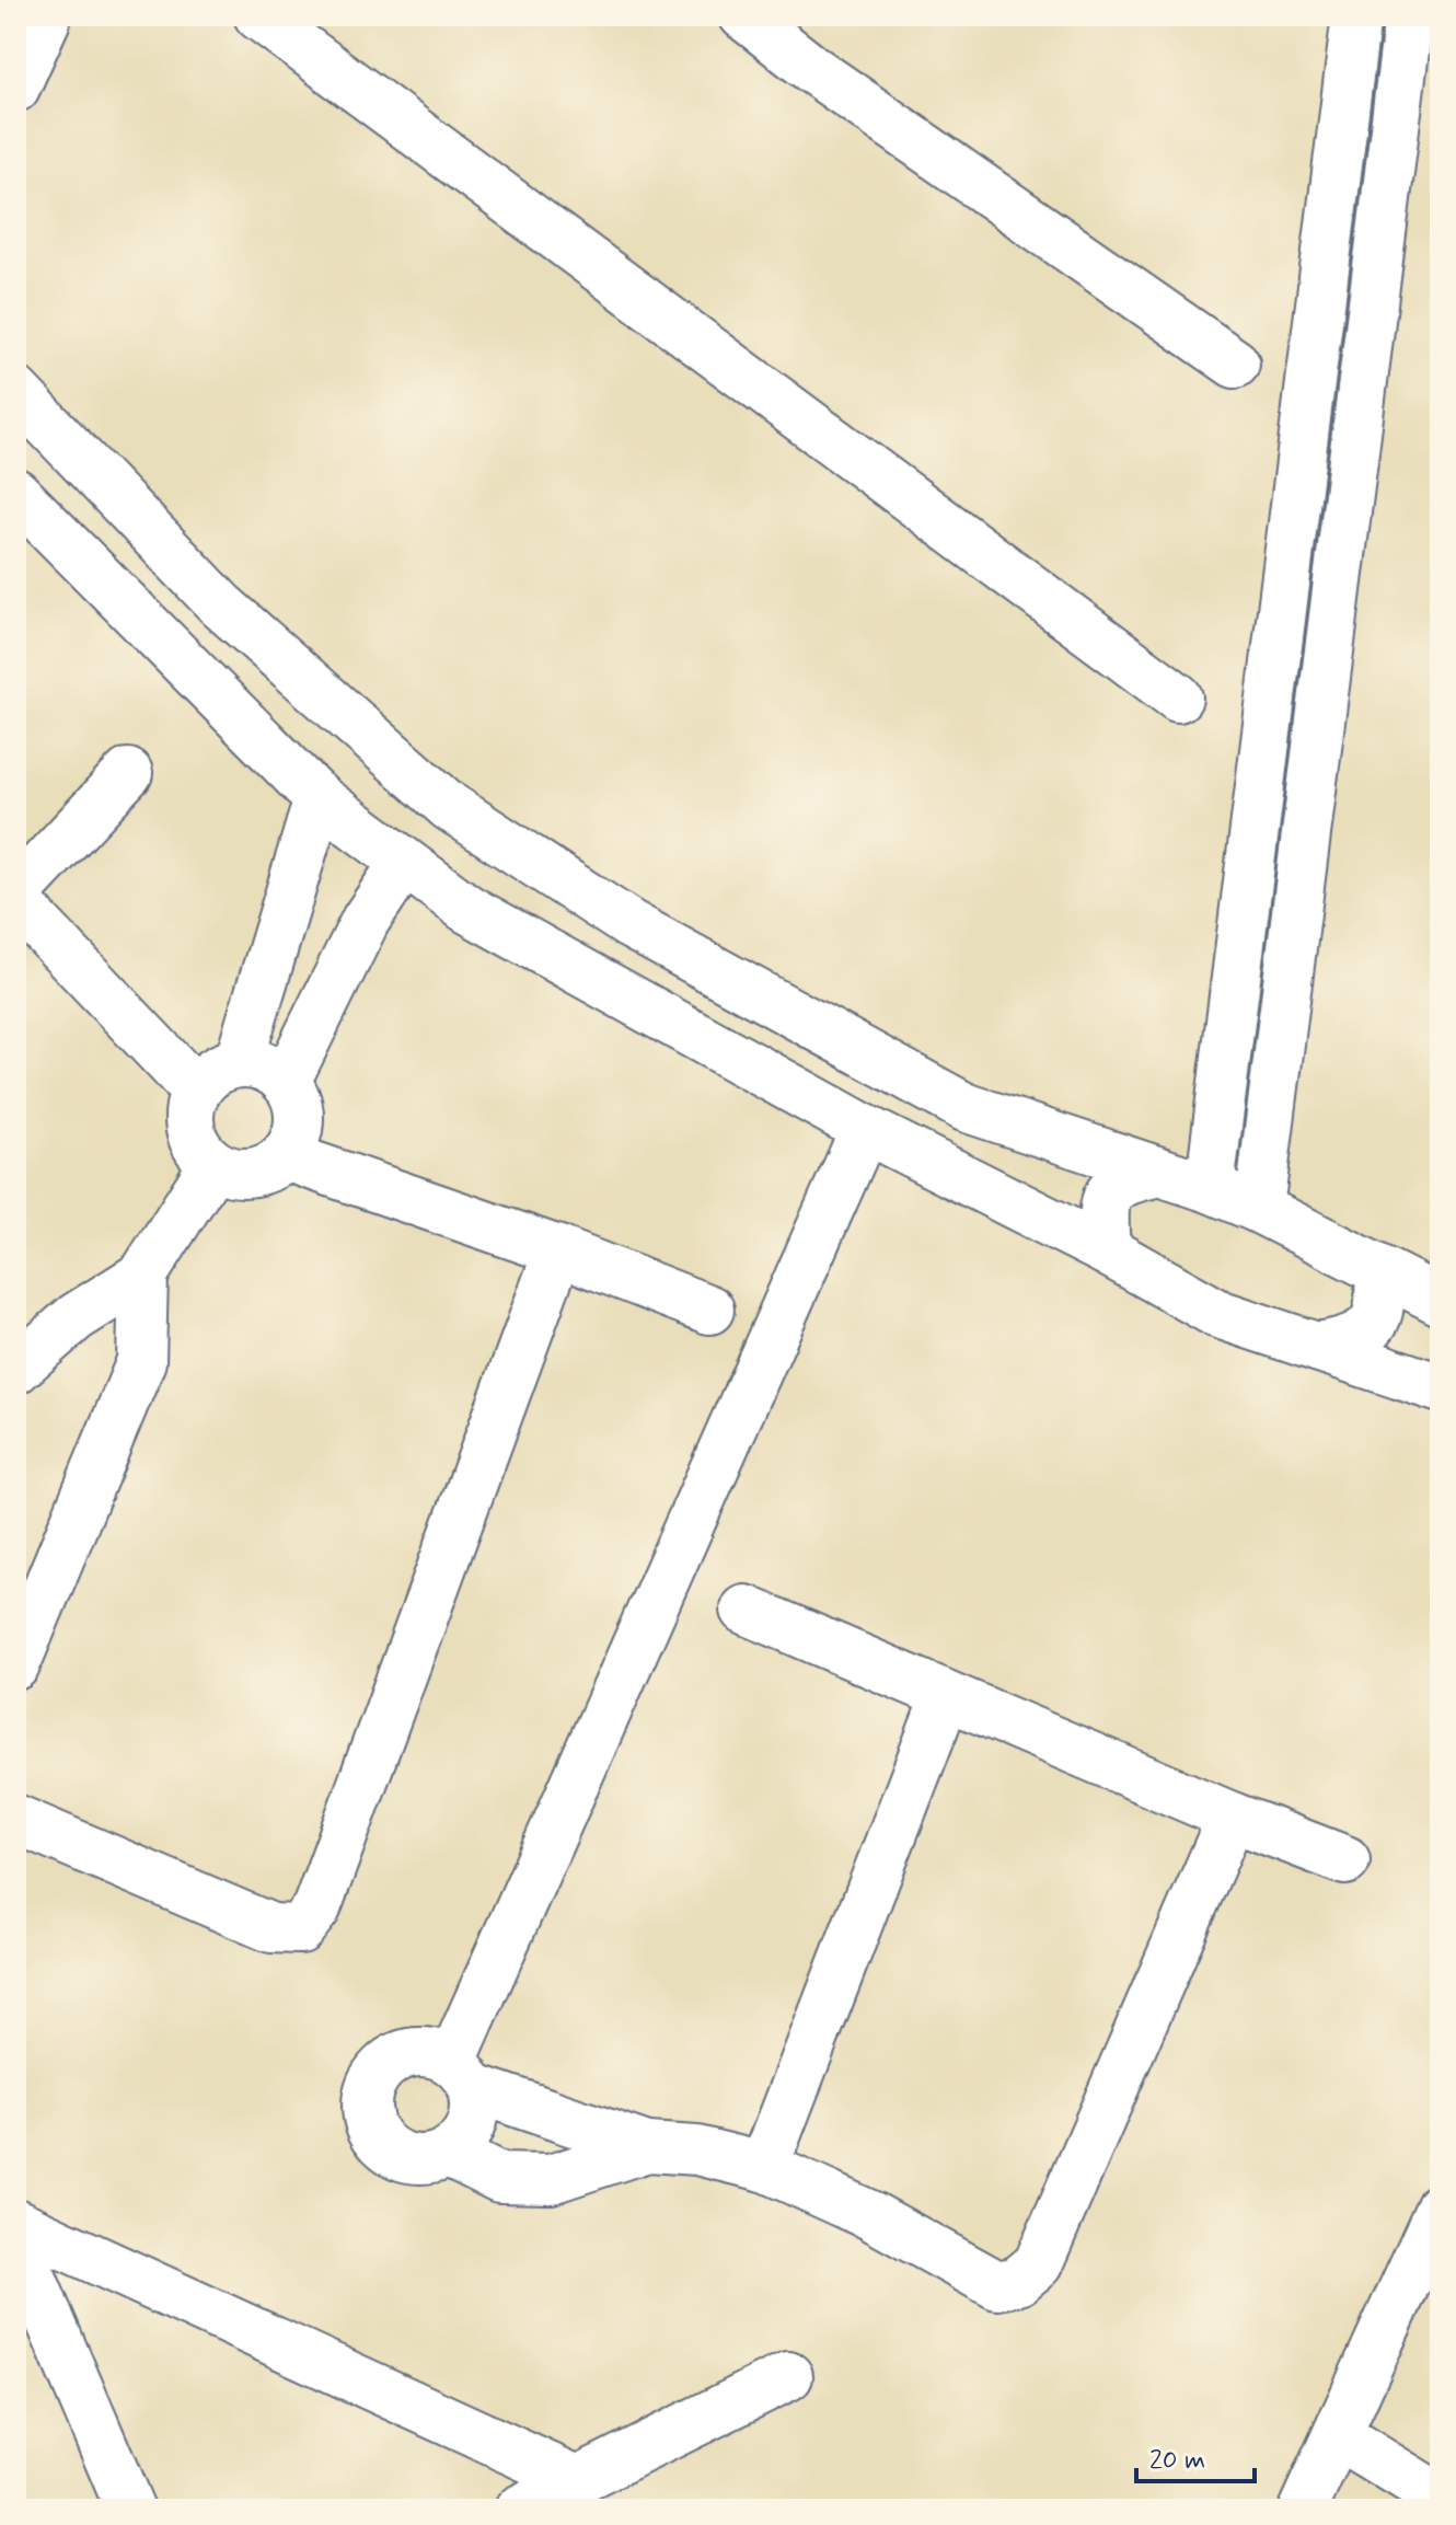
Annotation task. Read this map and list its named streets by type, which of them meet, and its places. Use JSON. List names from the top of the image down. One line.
{"scale_bar":"20 m"}
